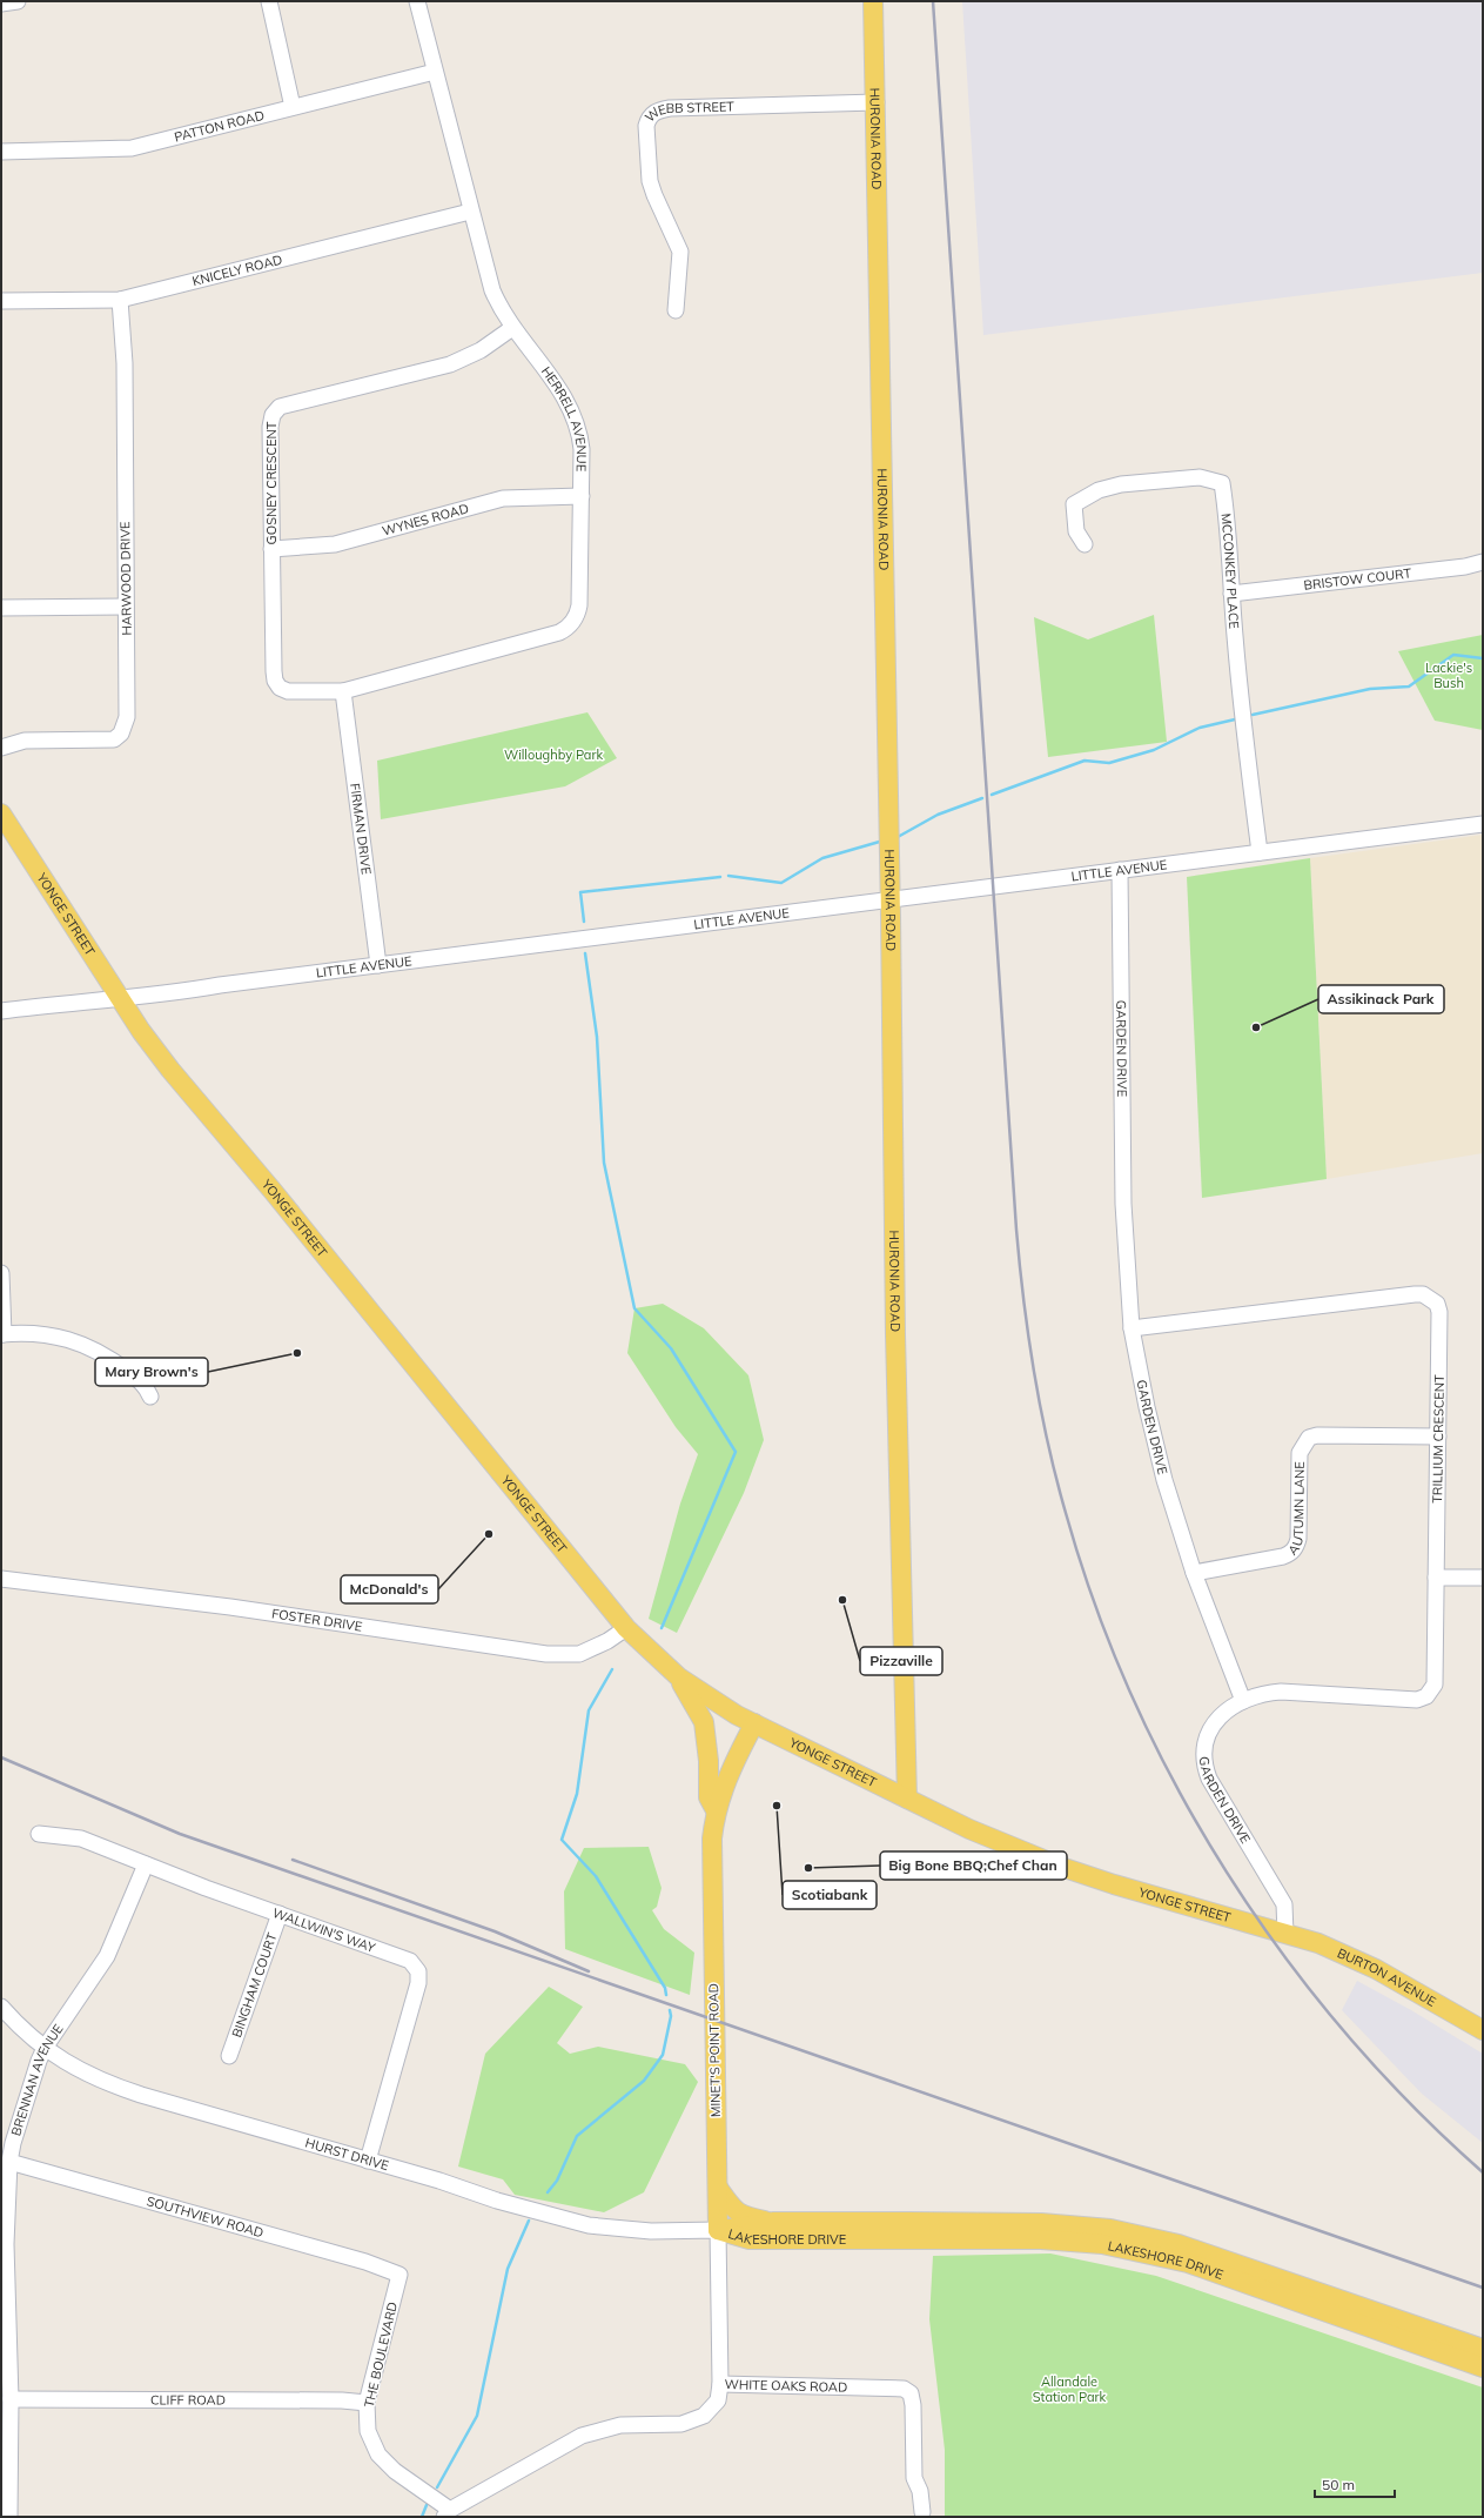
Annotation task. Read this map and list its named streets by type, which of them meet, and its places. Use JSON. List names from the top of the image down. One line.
{"streets":{"main road":["HURONIA ROAD","YONGE STREET","BURTON AVENUE","MINET'S POINT ROAD","LAKESHORE DRIVE"],"street":["WEBB STREET","PATTON ROAD","KNICELY ROAD","HERRELL AVENUE","GOSNEY CRESCENT","WYNES ROAD","MCCONKEY PLACE","HARWOOD DRIVE","BRISTOW COURT","FIRMAN DRIVE","LITTLE AVENUE","GARDEN DRIVE","TRILLIUM CRESCENT","AUTUMN LANE","FOSTER DRIVE","WALLWIN'S WAY","BINGHAM COURT","BRENNAN AVENUE","HURST DRIVE","SOUTHVIEW ROAD","THE BOULEVARD","WHITE OAKS ROAD","CLIFF ROAD"]},"crossings":[["WEBB STREET","HURONIA ROAD"],["PATTON ROAD","HERRELL AVENUE"],["HURONIA ROAD","LITTLE AVENUE"],["HURONIA ROAD","YONGE STREET"],["KNICELY ROAD","HERRELL AVENUE"],["KNICELY ROAD","HARWOOD DRIVE"],["HERRELL AVENUE","GOSNEY CRESCENT"],["HERRELL AVENUE","WYNES ROAD"],["HERRELL AVENUE","FIRMAN DRIVE"],["GOSNEY CRESCENT","WYNES ROAD"],["GOSNEY CRESCENT","FIRMAN DRIVE"],["MCCONKEY PLACE","BRISTOW COURT"],["MCCONKEY PLACE","LITTLE AVENUE"],["FIRMAN DRIVE","LITTLE AVENUE"],["LITTLE AVENUE","YONGE STREET"],["LITTLE AVENUE","GARDEN DRIVE"],["YONGE STREET","GARDEN DRIVE"],["YONGE STREET","FOSTER DRIVE"],["YONGE STREET","BURTON AVENUE"],["YONGE STREET","MINET'S POINT ROAD"],["GARDEN DRIVE","TRILLIUM CRESCENT"],["GARDEN DRIVE","AUTUMN LANE"],["GARDEN DRIVE","BURTON AVENUE"],["TRILLIUM CRESCENT","AUTUMN LANE"],["WALLWIN'S WAY","BINGHAM COURT"],["WALLWIN'S WAY","BRENNAN AVENUE"],["WALLWIN'S WAY","HURST DRIVE"],["MINET'S POINT ROAD","HURST DRIVE"],["MINET'S POINT ROAD","LAKESHORE DRIVE"],["MINET'S POINT ROAD","WHITE OAKS ROAD"],["BRENNAN AVENUE","HURST DRIVE"],["BRENNAN AVENUE","SOUTHVIEW ROAD"],["BRENNAN AVENUE","CLIFF ROAD"],["HURST DRIVE","LAKESHORE DRIVE"],["SOUTHVIEW ROAD","THE BOULEVARD"],["THE BOULEVARD","WHITE OAKS ROAD"],["THE BOULEVARD","CLIFF ROAD"]],"parks":["Lackie's Bush","Willoughby Park","Allandale Station Park"],"places":["Assikinack Park","Mary Brown's","McDonald's","Pizzaville","Scotiabank","Big Bone BBQ;Chef Chan"],"scale_bar":"50 m"}
